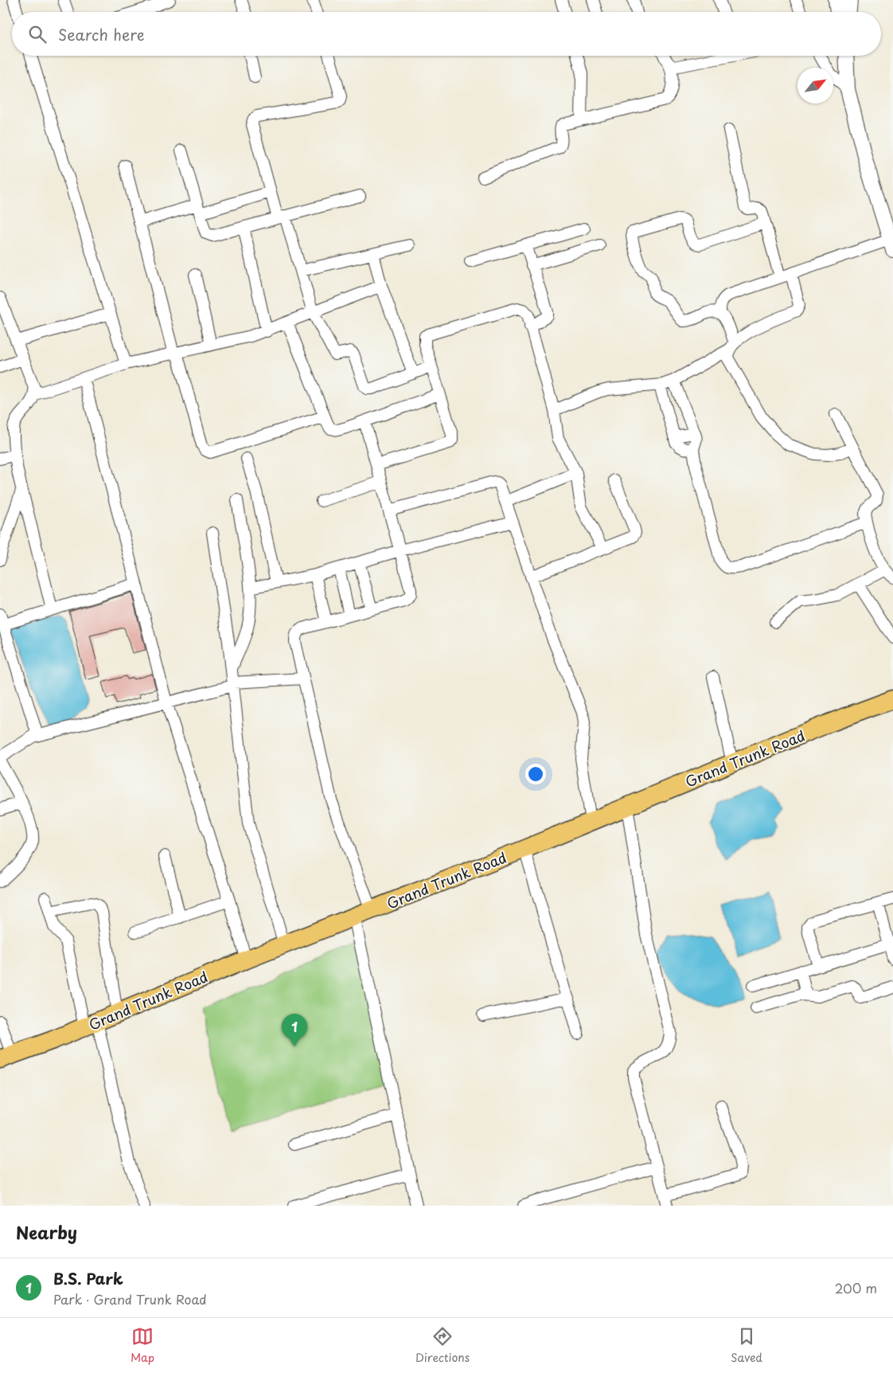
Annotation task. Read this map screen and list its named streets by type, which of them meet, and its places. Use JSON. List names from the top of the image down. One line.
{"streets":{"main road":["Grand Trunk Road"]},"north":"top right","page":{"search":"Search here","pins":"1","heading":"Nearby","list":[{"mark":"1","name":"B.S. Park","note":"Park · Grand Trunk Road","value":"200 m"}],"nav":["Map","Directions","Saved"]}}
